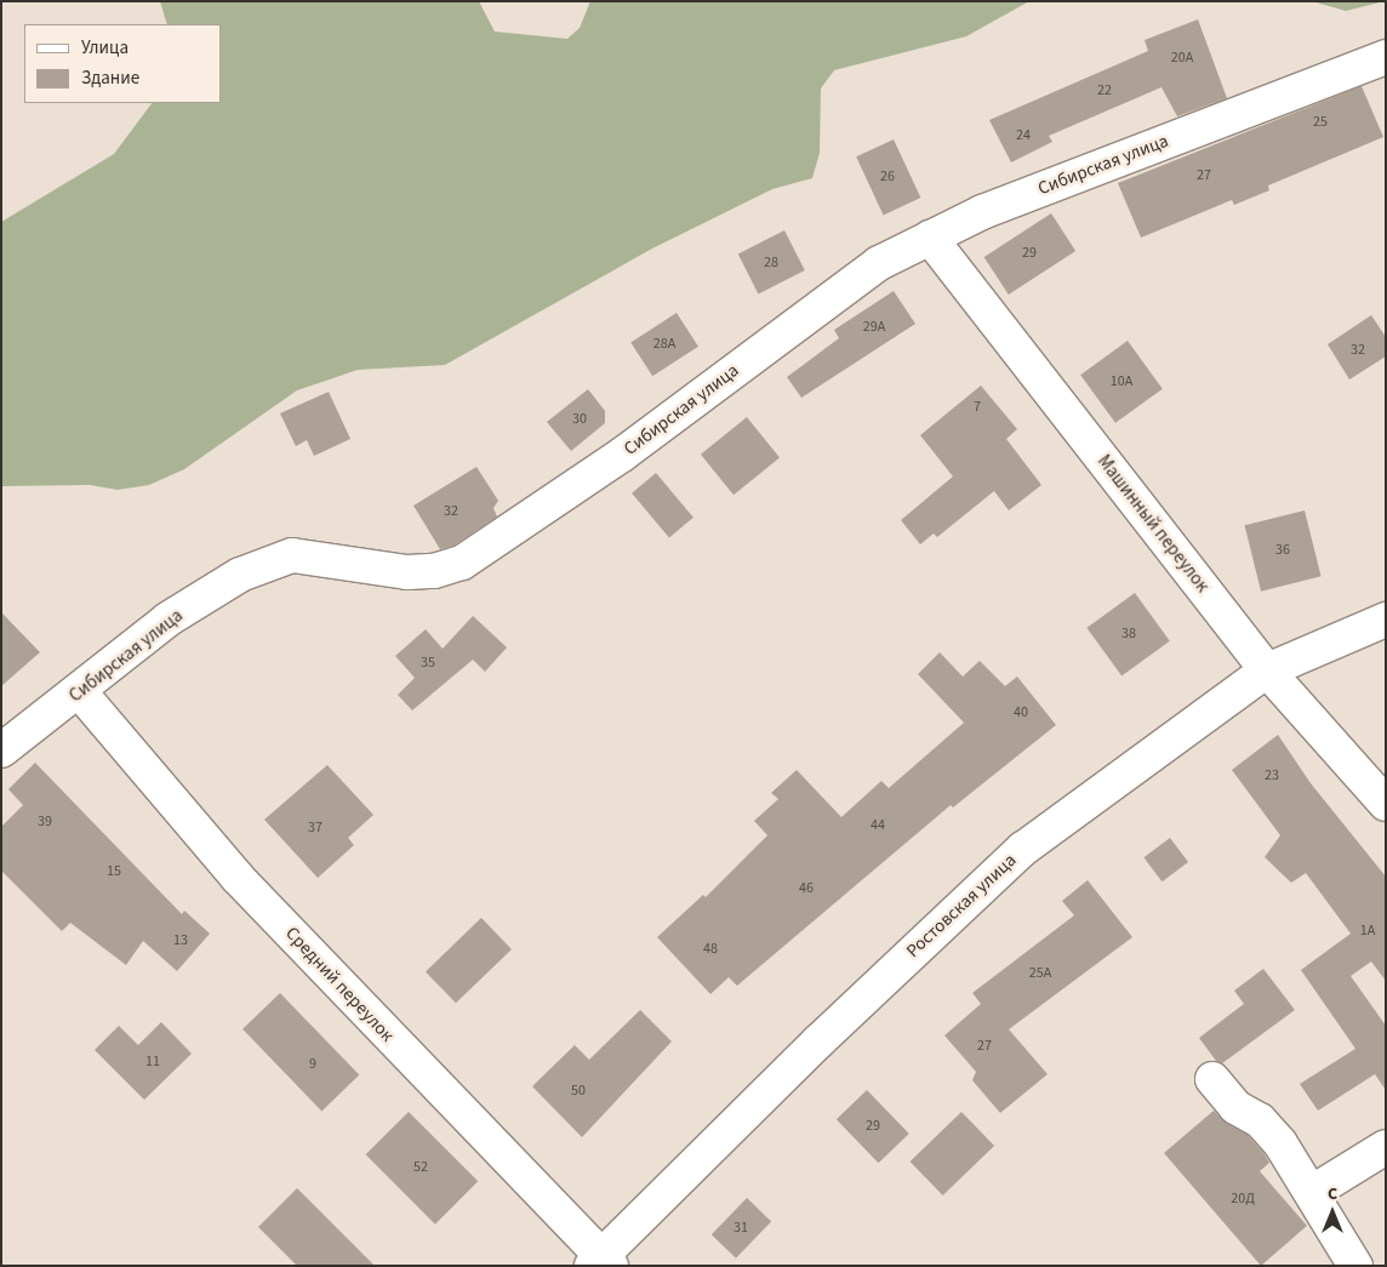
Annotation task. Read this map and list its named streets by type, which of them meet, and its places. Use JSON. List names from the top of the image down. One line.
{"streets":{"street":["Сибирская улица","Машинный переулок","Ростовская улица","Средний переулок"]},"crossings":[["Сибирская улица","Машинный переулок"],["Сибирская улица","Средний переулок"],["Машинный переулок","Ростовская улица"],["Ростовская улица","Средний переулок"]],"house_numbers":["20А","22","25","24","27","26","29","28","29А","28А","32","10А","7","30","32","36","38","35","40","23","39","44","37","15","46","1А","13","48","25А","27","11","9","50","29","52","20Д","31"],"legend":["Улица","Здание"],"north":"top"}
